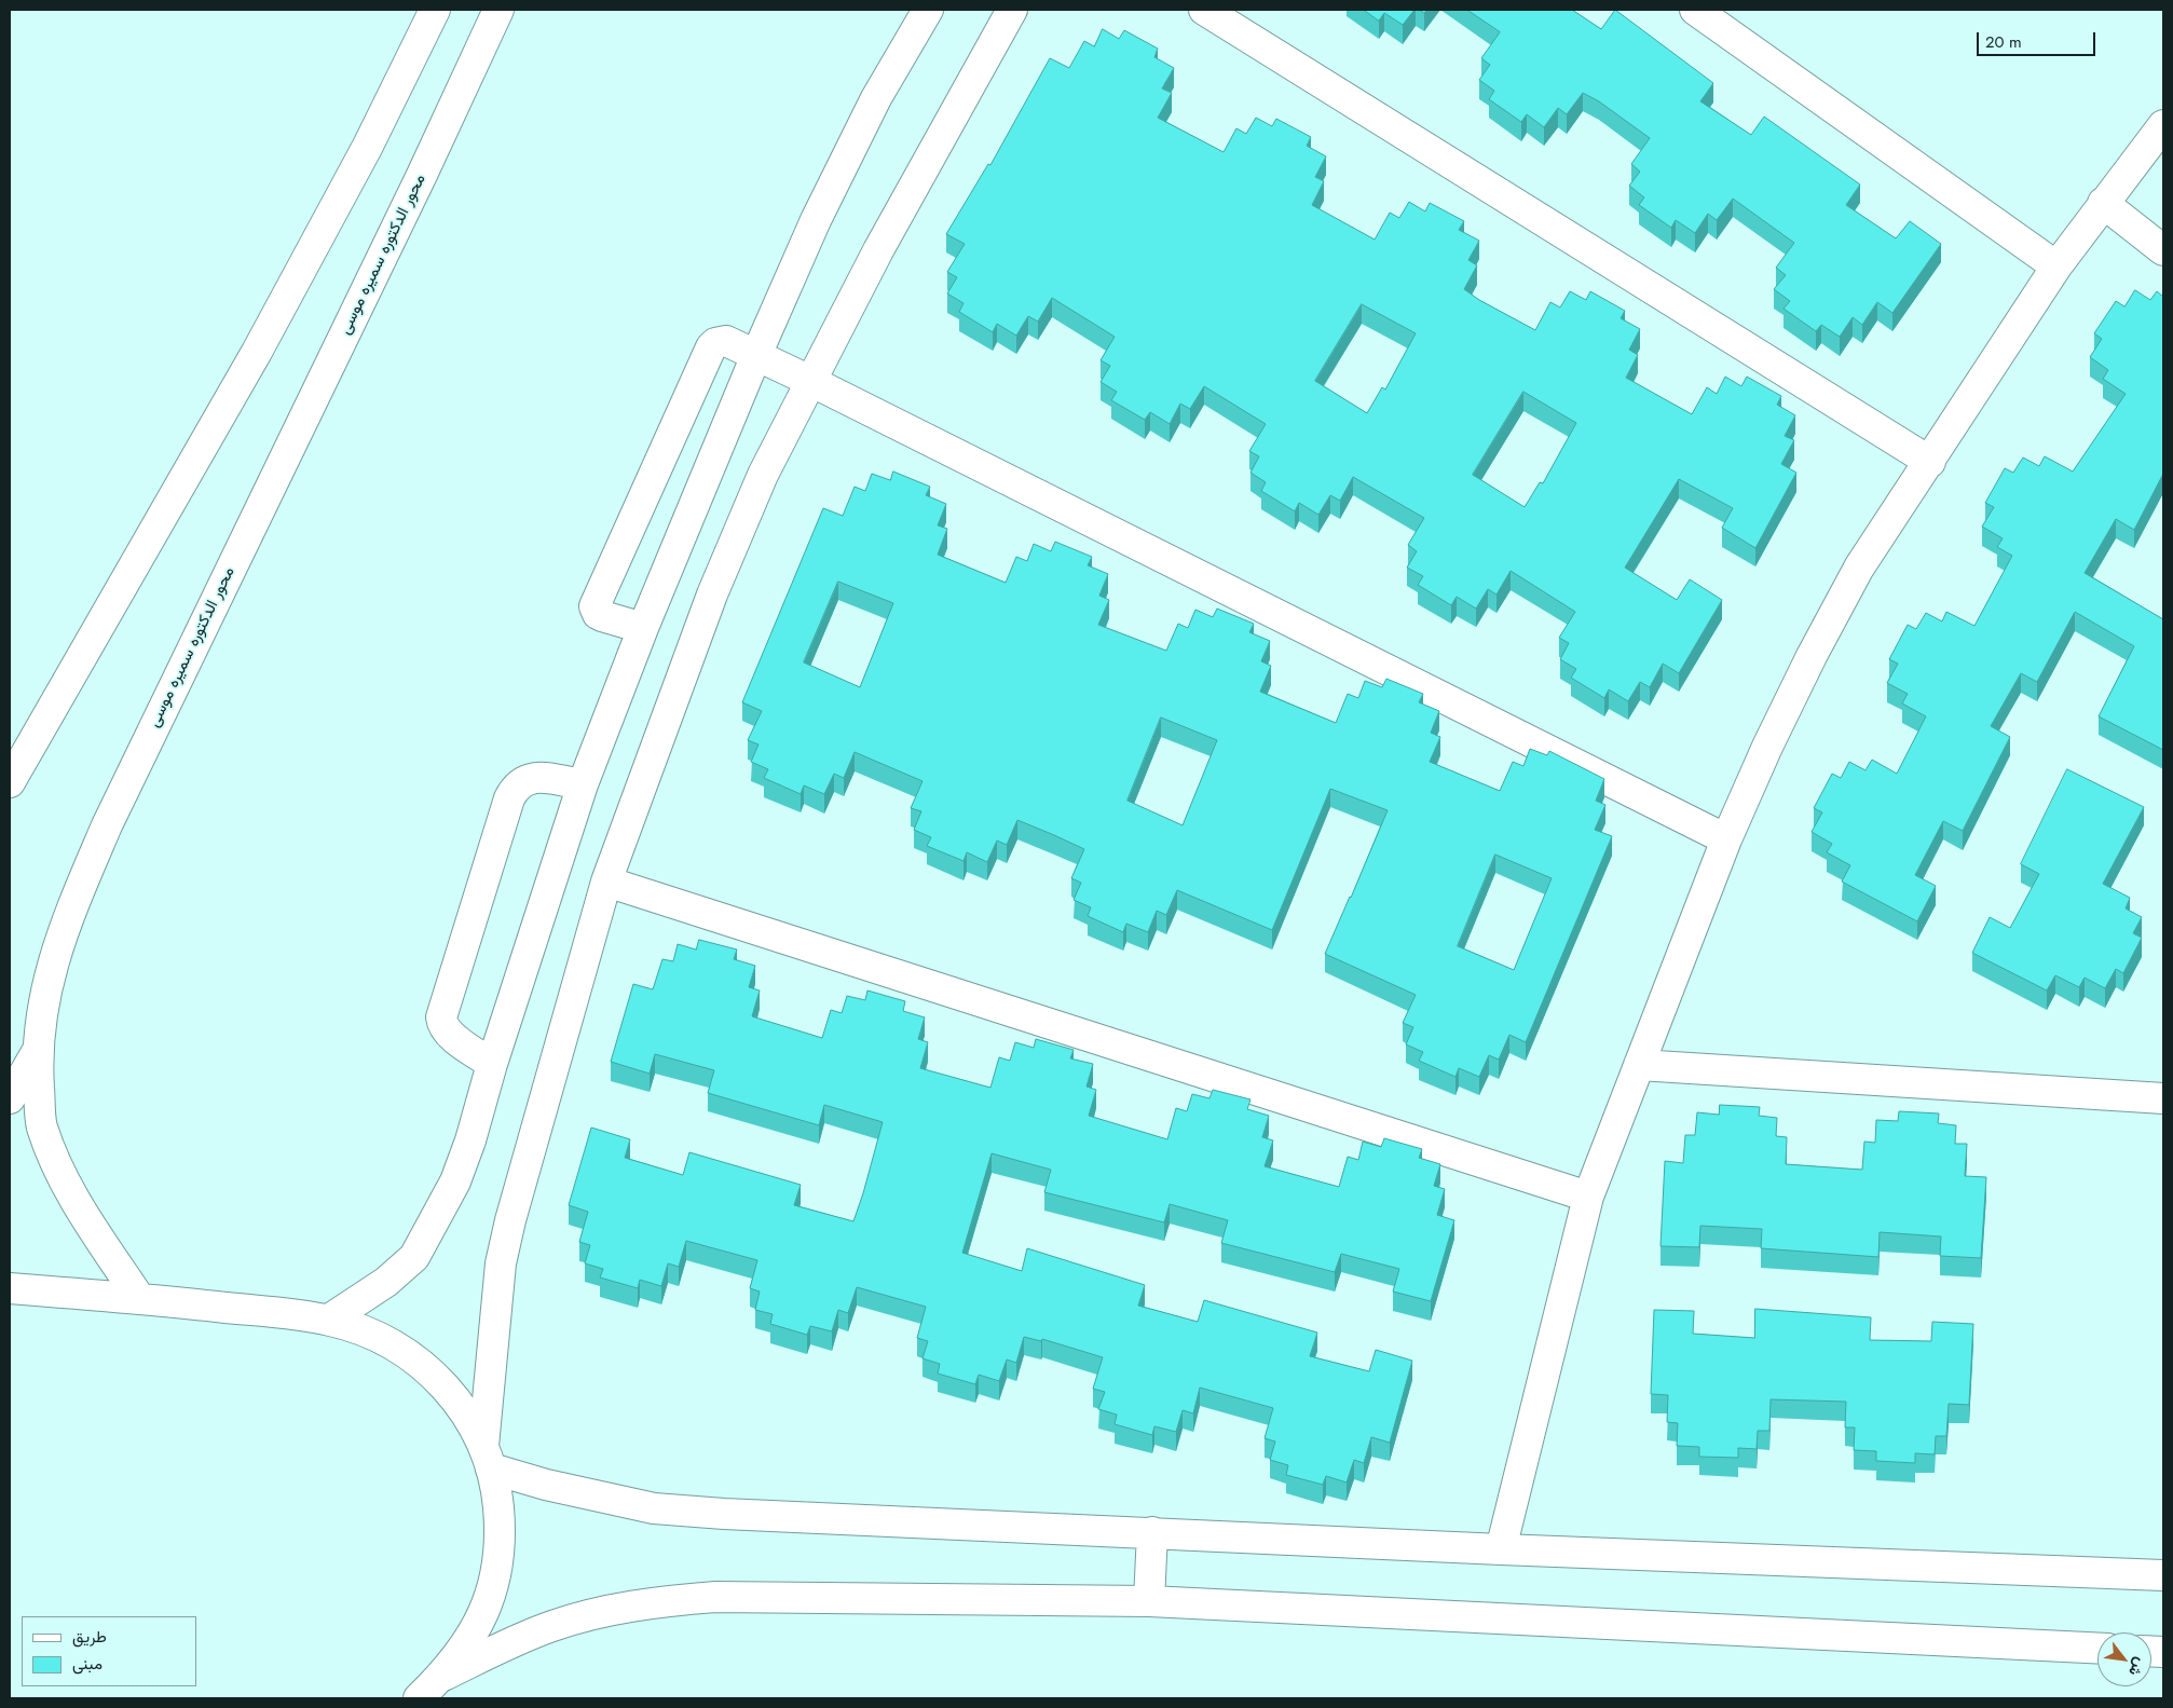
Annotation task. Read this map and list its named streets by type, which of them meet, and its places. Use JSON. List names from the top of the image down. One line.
{"streets":{"street":["محور الدكتوره سميره موسى"]},"legend":["طريق","مبنى"],"scale_bar":"20 m","north":"bottom right"}
